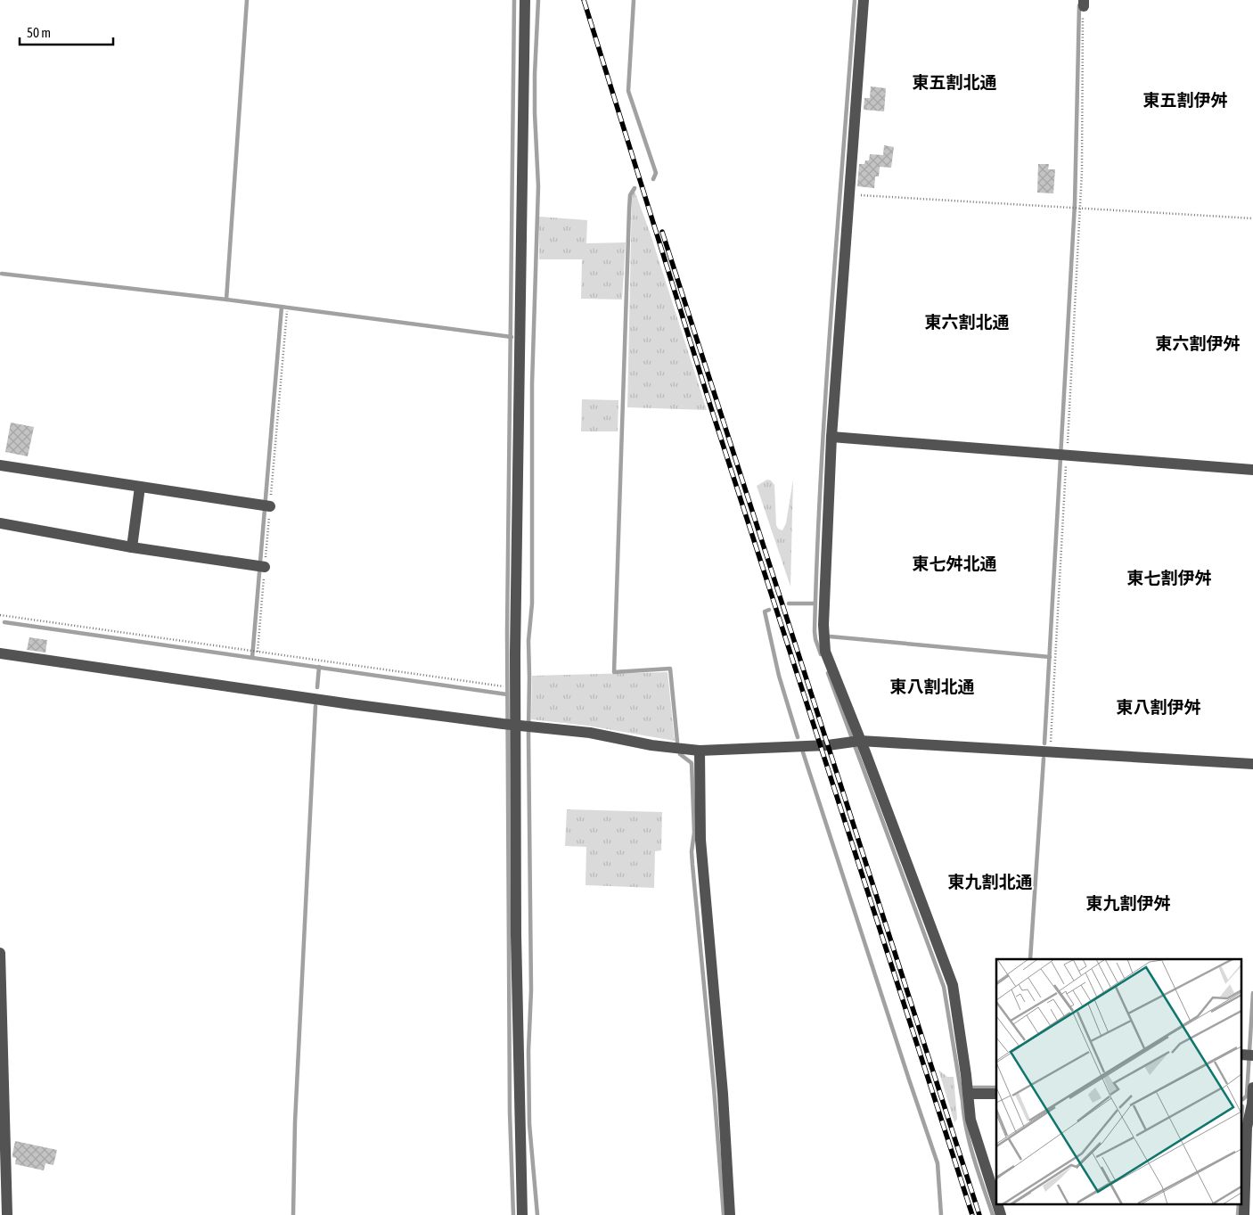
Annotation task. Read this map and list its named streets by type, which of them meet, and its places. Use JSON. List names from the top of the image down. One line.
{"districts":["東五割北通","東五割伊舛","東六割北通","東六割伊舛","東七舛北通","東七割伊舛","東八割北通","東八割伊舛","東九割北通","東九割伊舛"],"scale_bar":"50 m"}
